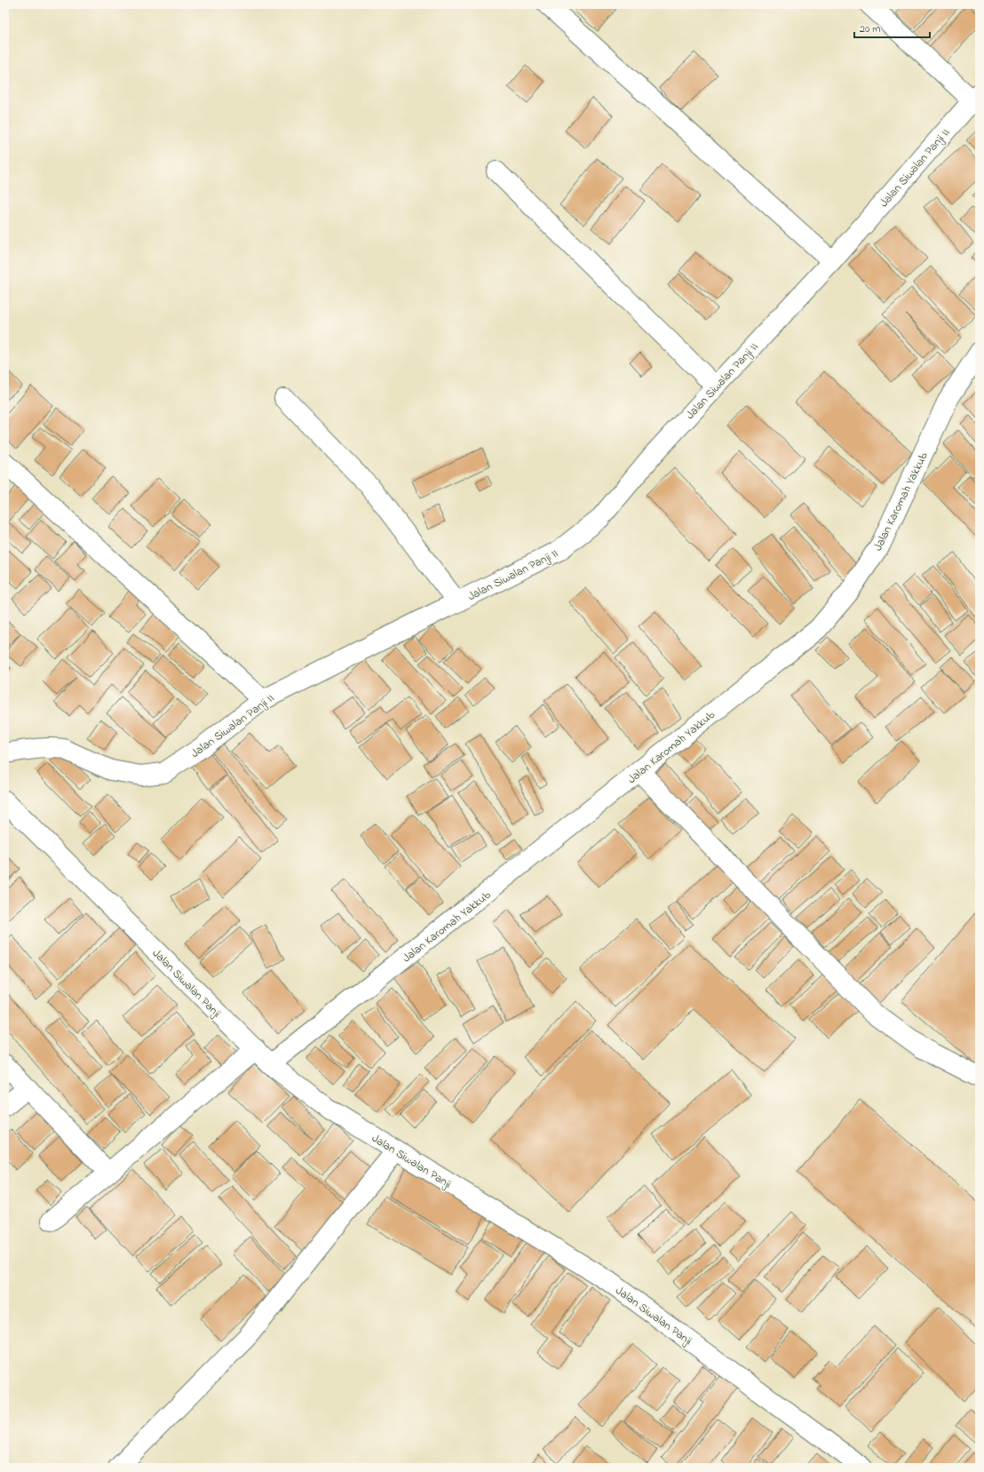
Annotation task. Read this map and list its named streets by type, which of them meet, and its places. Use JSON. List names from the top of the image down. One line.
{"streets":{"street":["Jalan Siwalan Panji II","Jalan Karomah Yakkub","Jalan Siwalan Panji"]},"crossings":[["Jalan Karomah Yakkub","Jalan Siwalan Panji"]],"scale_bar":"20 m"}
